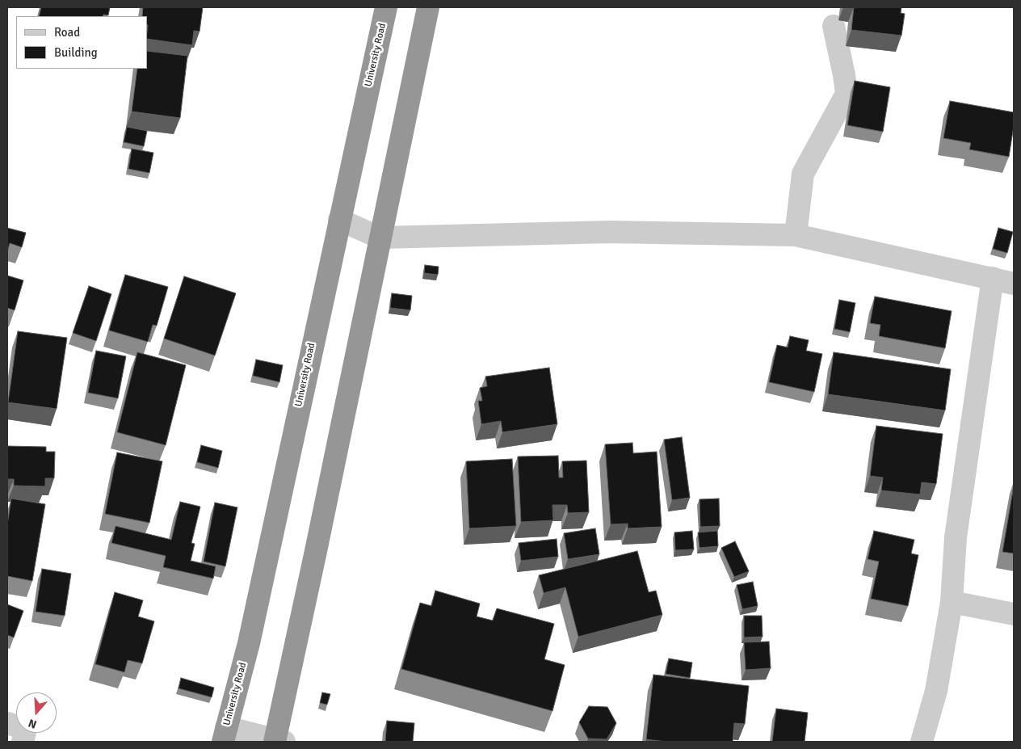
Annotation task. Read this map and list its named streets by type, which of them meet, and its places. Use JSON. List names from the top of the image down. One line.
{"streets":{"highway":["University Road"]},"legend":["Road","Building"],"north":"bottom"}
